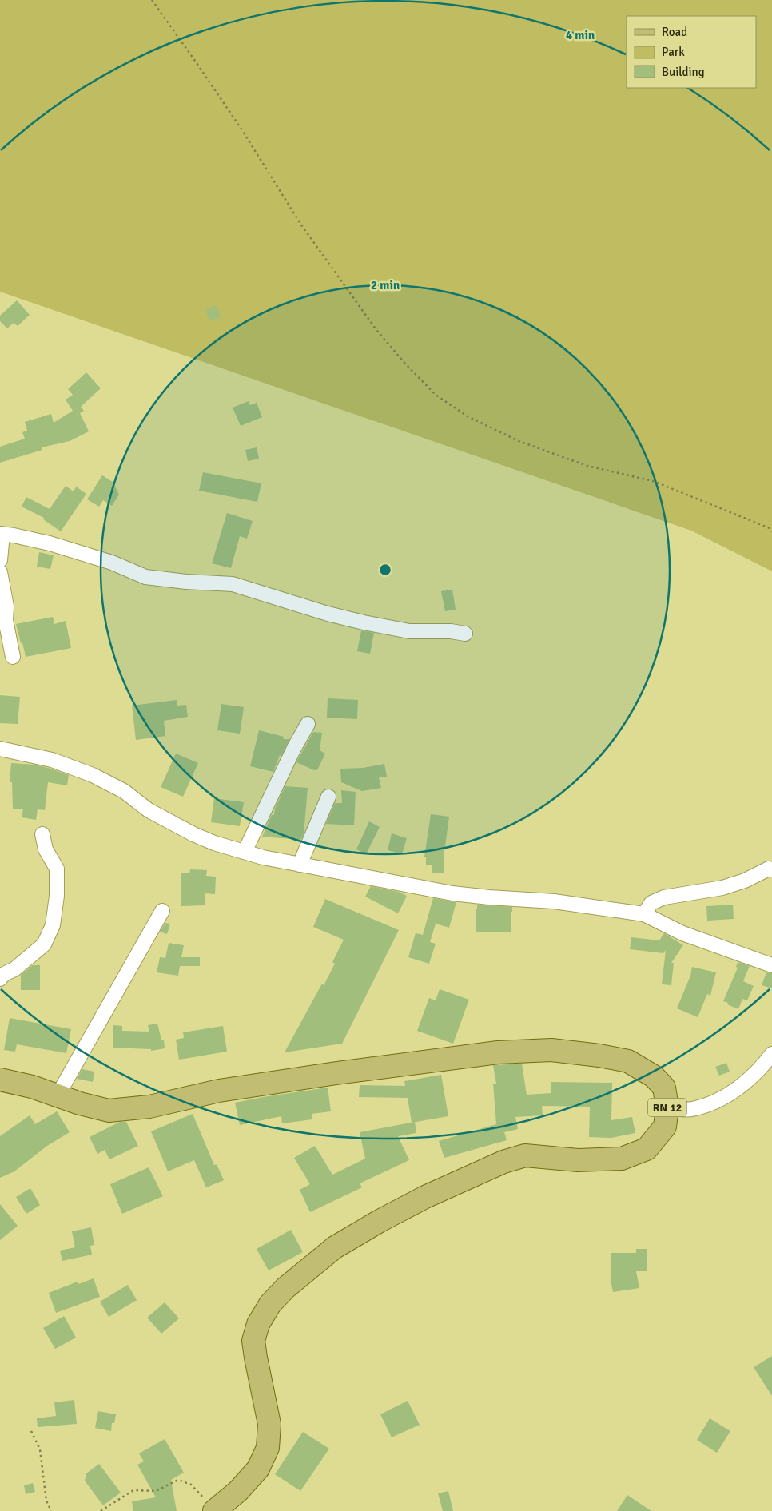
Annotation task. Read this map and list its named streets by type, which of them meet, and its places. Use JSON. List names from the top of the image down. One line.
{"streets":{"main road":["RN 12"]},"legend":["Road","Park","Building"],"rings":["4 min","2 min"]}
